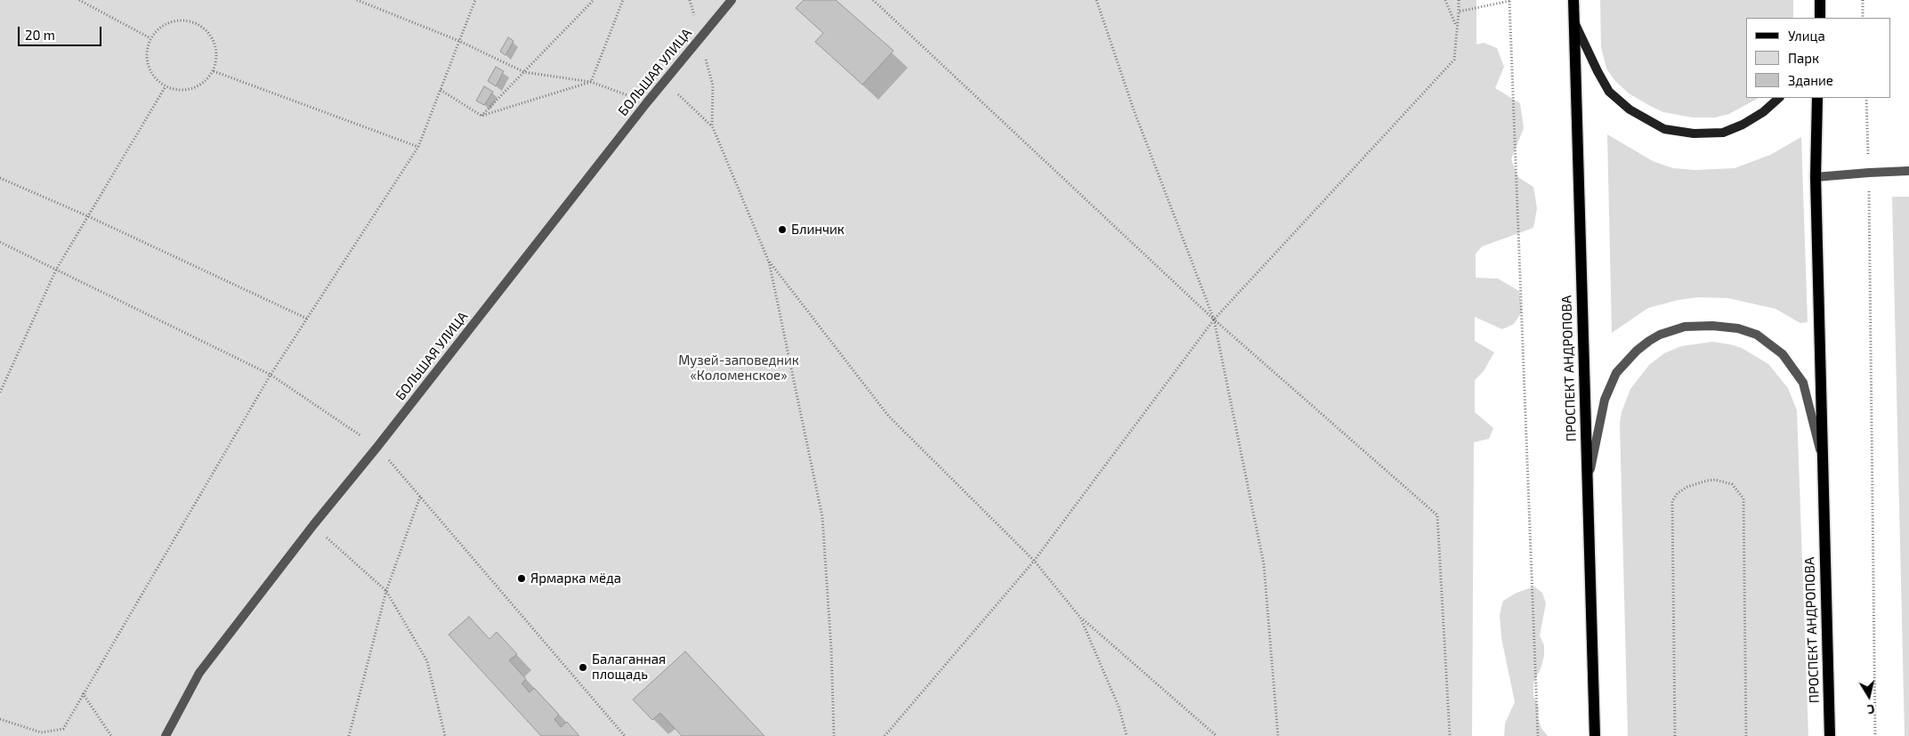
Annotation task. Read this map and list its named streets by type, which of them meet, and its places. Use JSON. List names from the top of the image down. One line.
{"streets":{"main road":["ПРОСПЕКТ АНДРОПОВА"],"street":["БОЛЬШАЯ УЛИЦА"]},"parks":["Музей-заповедник «Коломенское»"],"places":["Блинчик","Ярмарка мёда","Балаганная площадь"],"legend":["Улица","Парк","Здание"],"scale_bar":"20 m","north":"bottom"}
